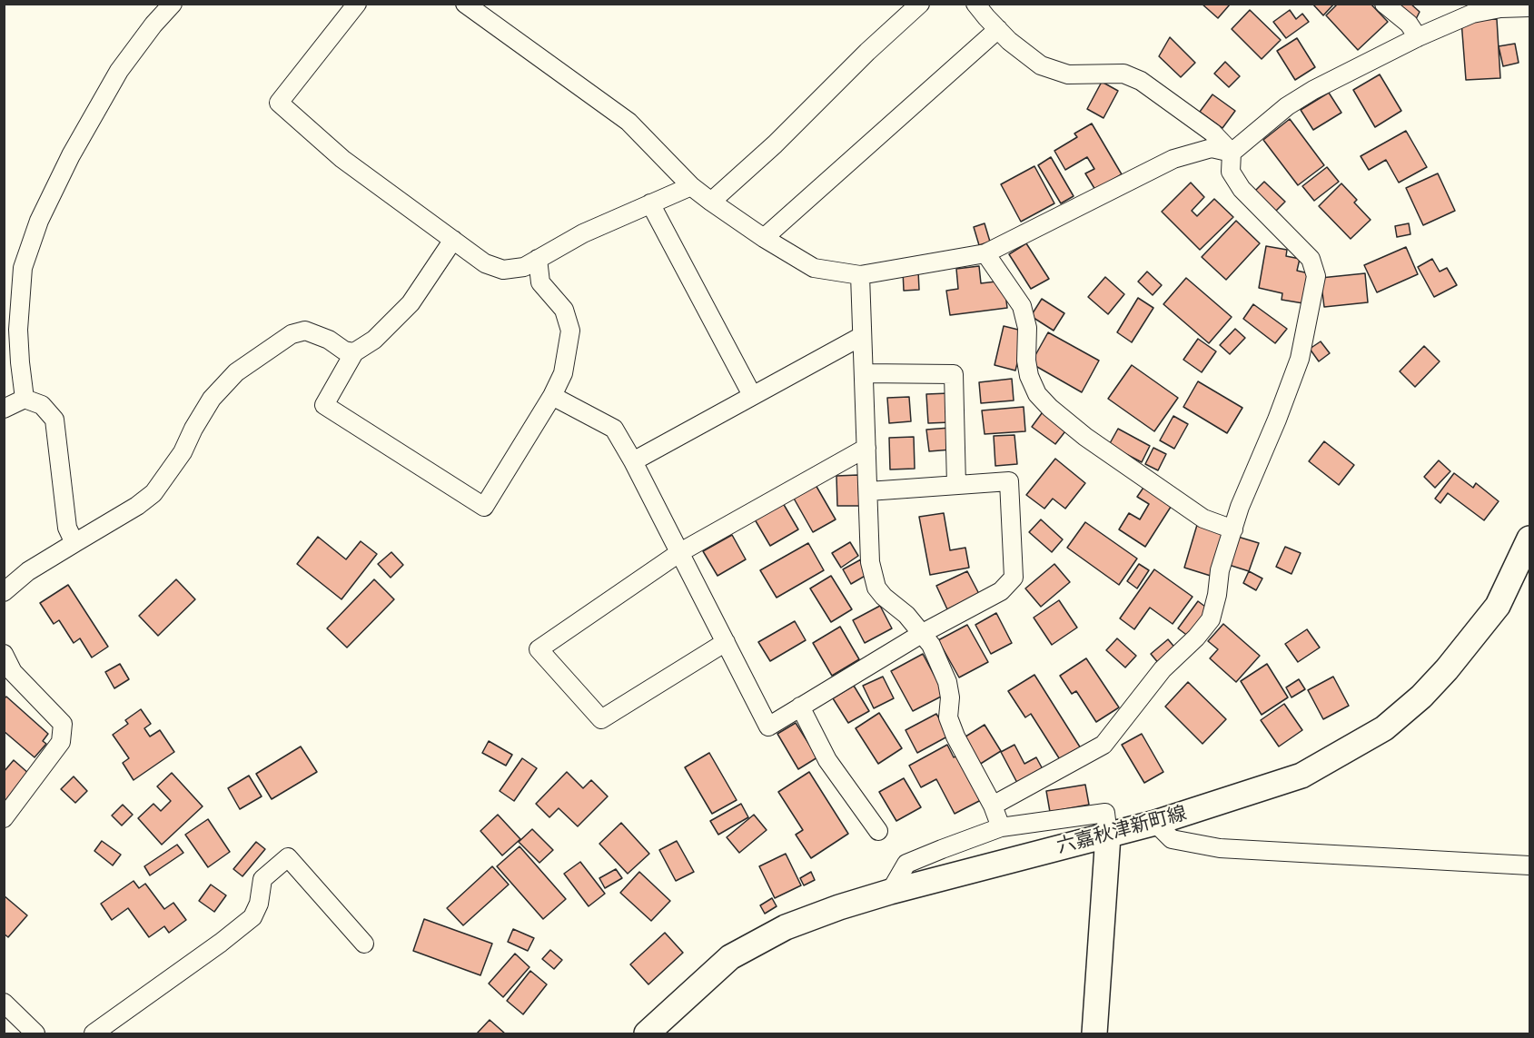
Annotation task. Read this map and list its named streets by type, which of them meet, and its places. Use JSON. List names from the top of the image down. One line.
{"streets":{"main road":["六嘉秋津新町線"]}}
